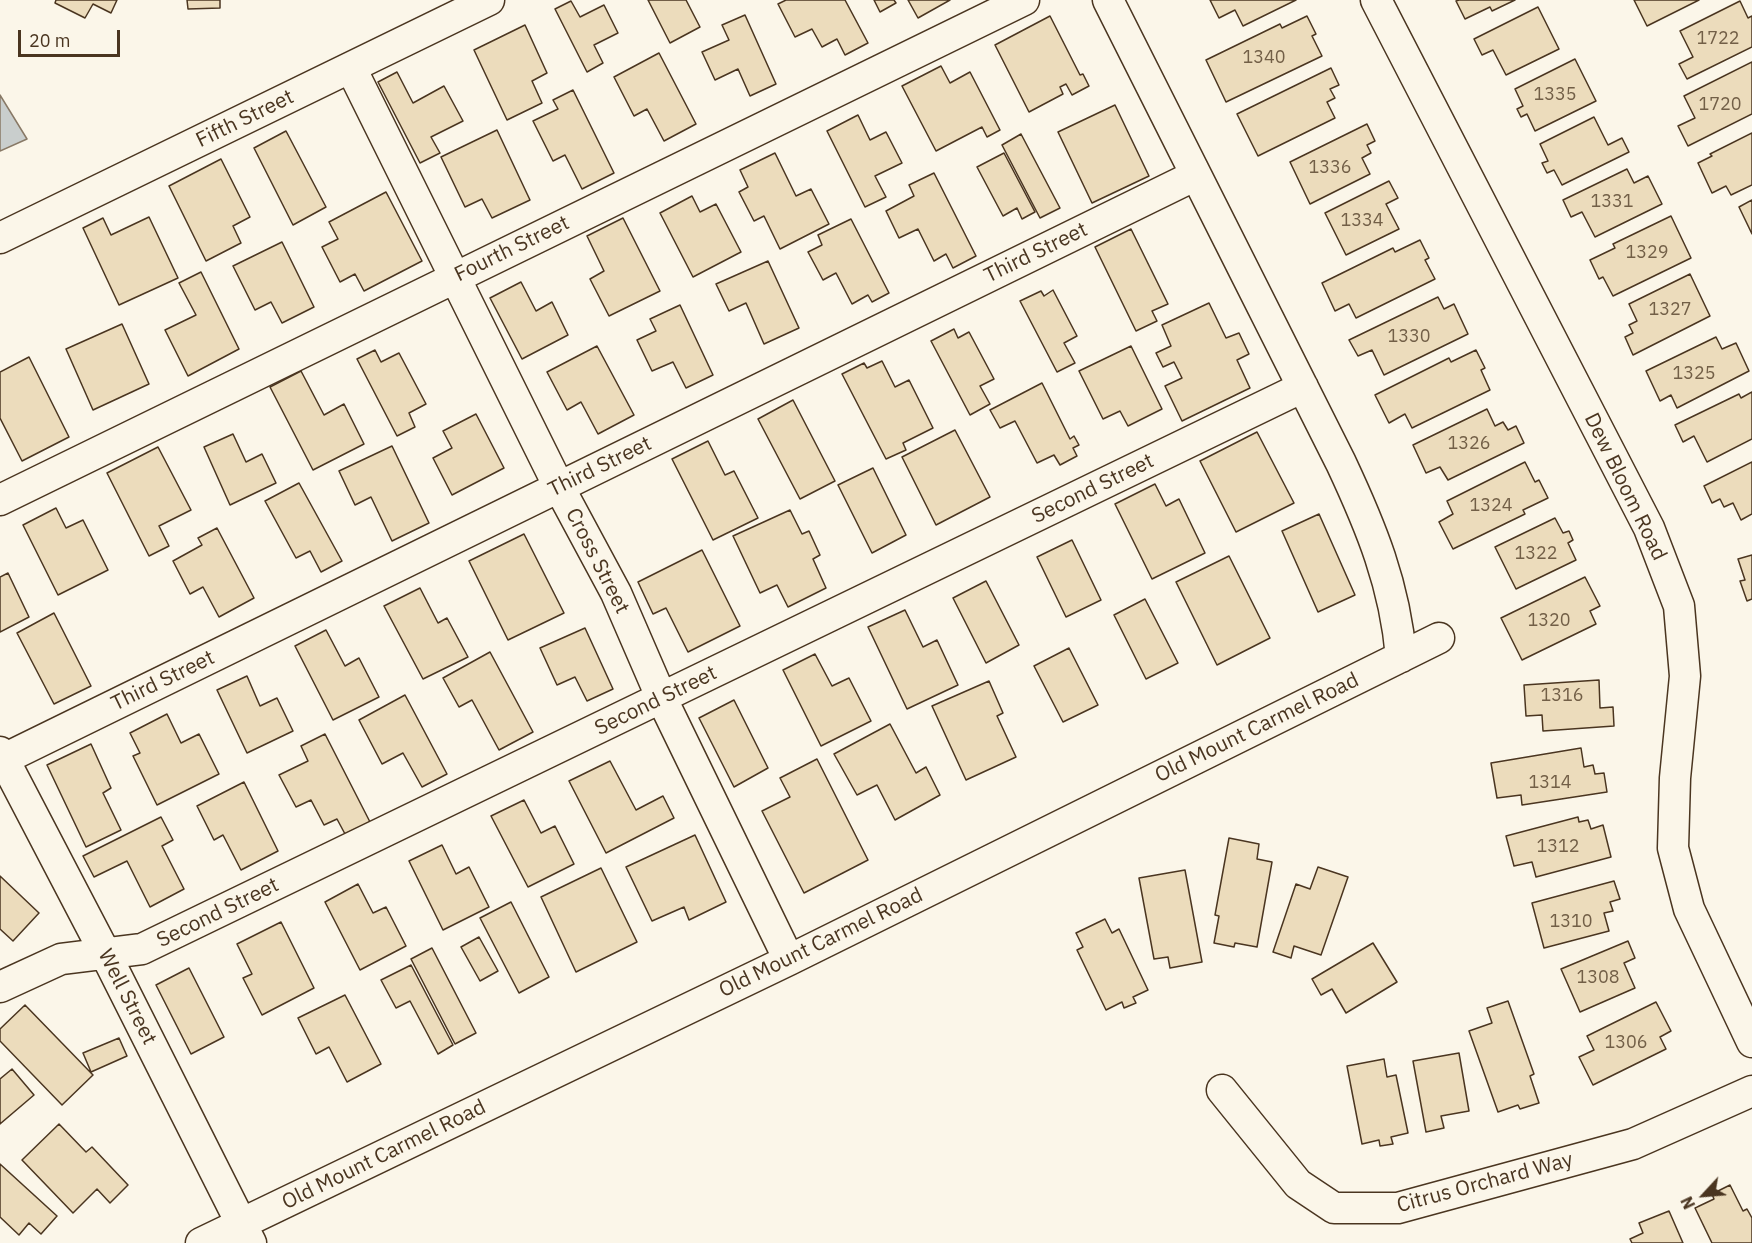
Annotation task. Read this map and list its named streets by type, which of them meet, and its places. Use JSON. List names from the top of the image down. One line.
{"streets":{"street":["Fifth Street","Fourth Street","Third Street","Dew Bloom Road","Second Street","Cross Street","Old Mount Carmel Road","Well Street","Citrus Orchard Way"]},"crossings":[["Fifth Street","Cross Street"],["Fourth Street","Cross Street"],["Third Street","Cross Street"],["Third Street","Well Street"],["Second Street","Cross Street"],["Second Street","Well Street"],["Cross Street","Old Mount Carmel Road"],["Old Mount Carmel Road","Well Street"]],"house_numbers":["1722","1340","1335","1720","1336","1331","1334","1329","1327","1330","1325","1326","1324","1322","1320","1316","1314","1312","1310","1308","1306"],"scale_bar":"20 m","north":"bottom left"}
